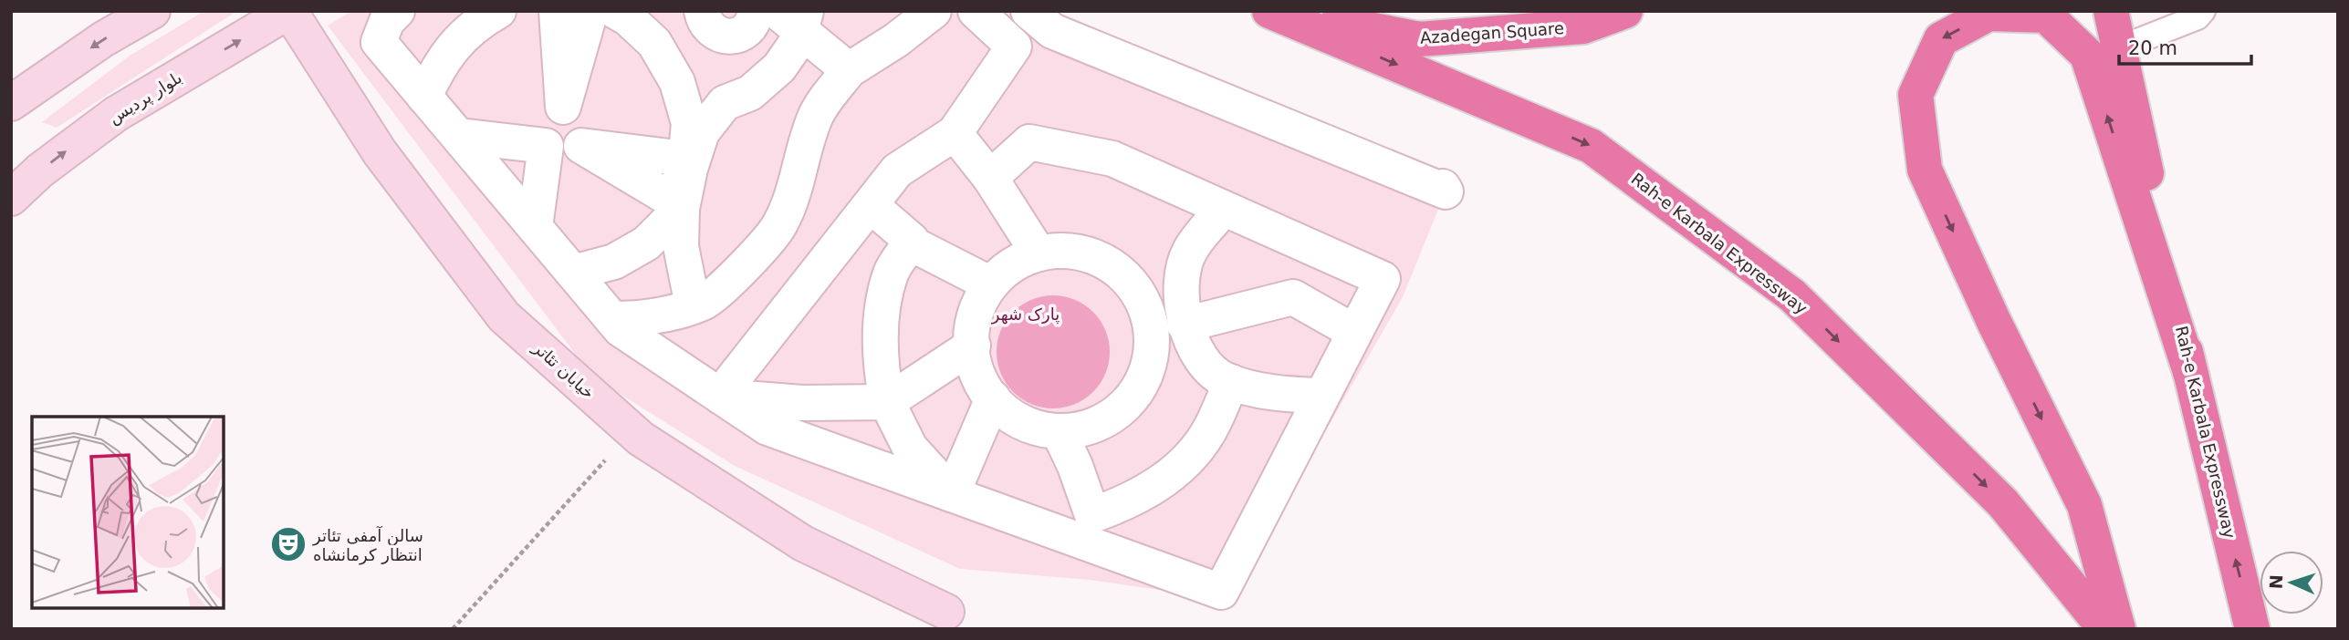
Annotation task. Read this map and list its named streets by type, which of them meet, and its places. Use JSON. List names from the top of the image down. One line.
{"streets":{"highway":["Azadegan Square","Rah-e Karbala Expressway"],"street":["بلوار پردیس","خیابان تئاتر"]},"crossings":[["بلوار پردیس","خیابان تئاتر"]],"parks":["پارک شهر"],"places":{"theatre":["سالن آمفی تئاتر انتظار کرمانشاه"]},"scale_bar":"20 m","north":"left"}
